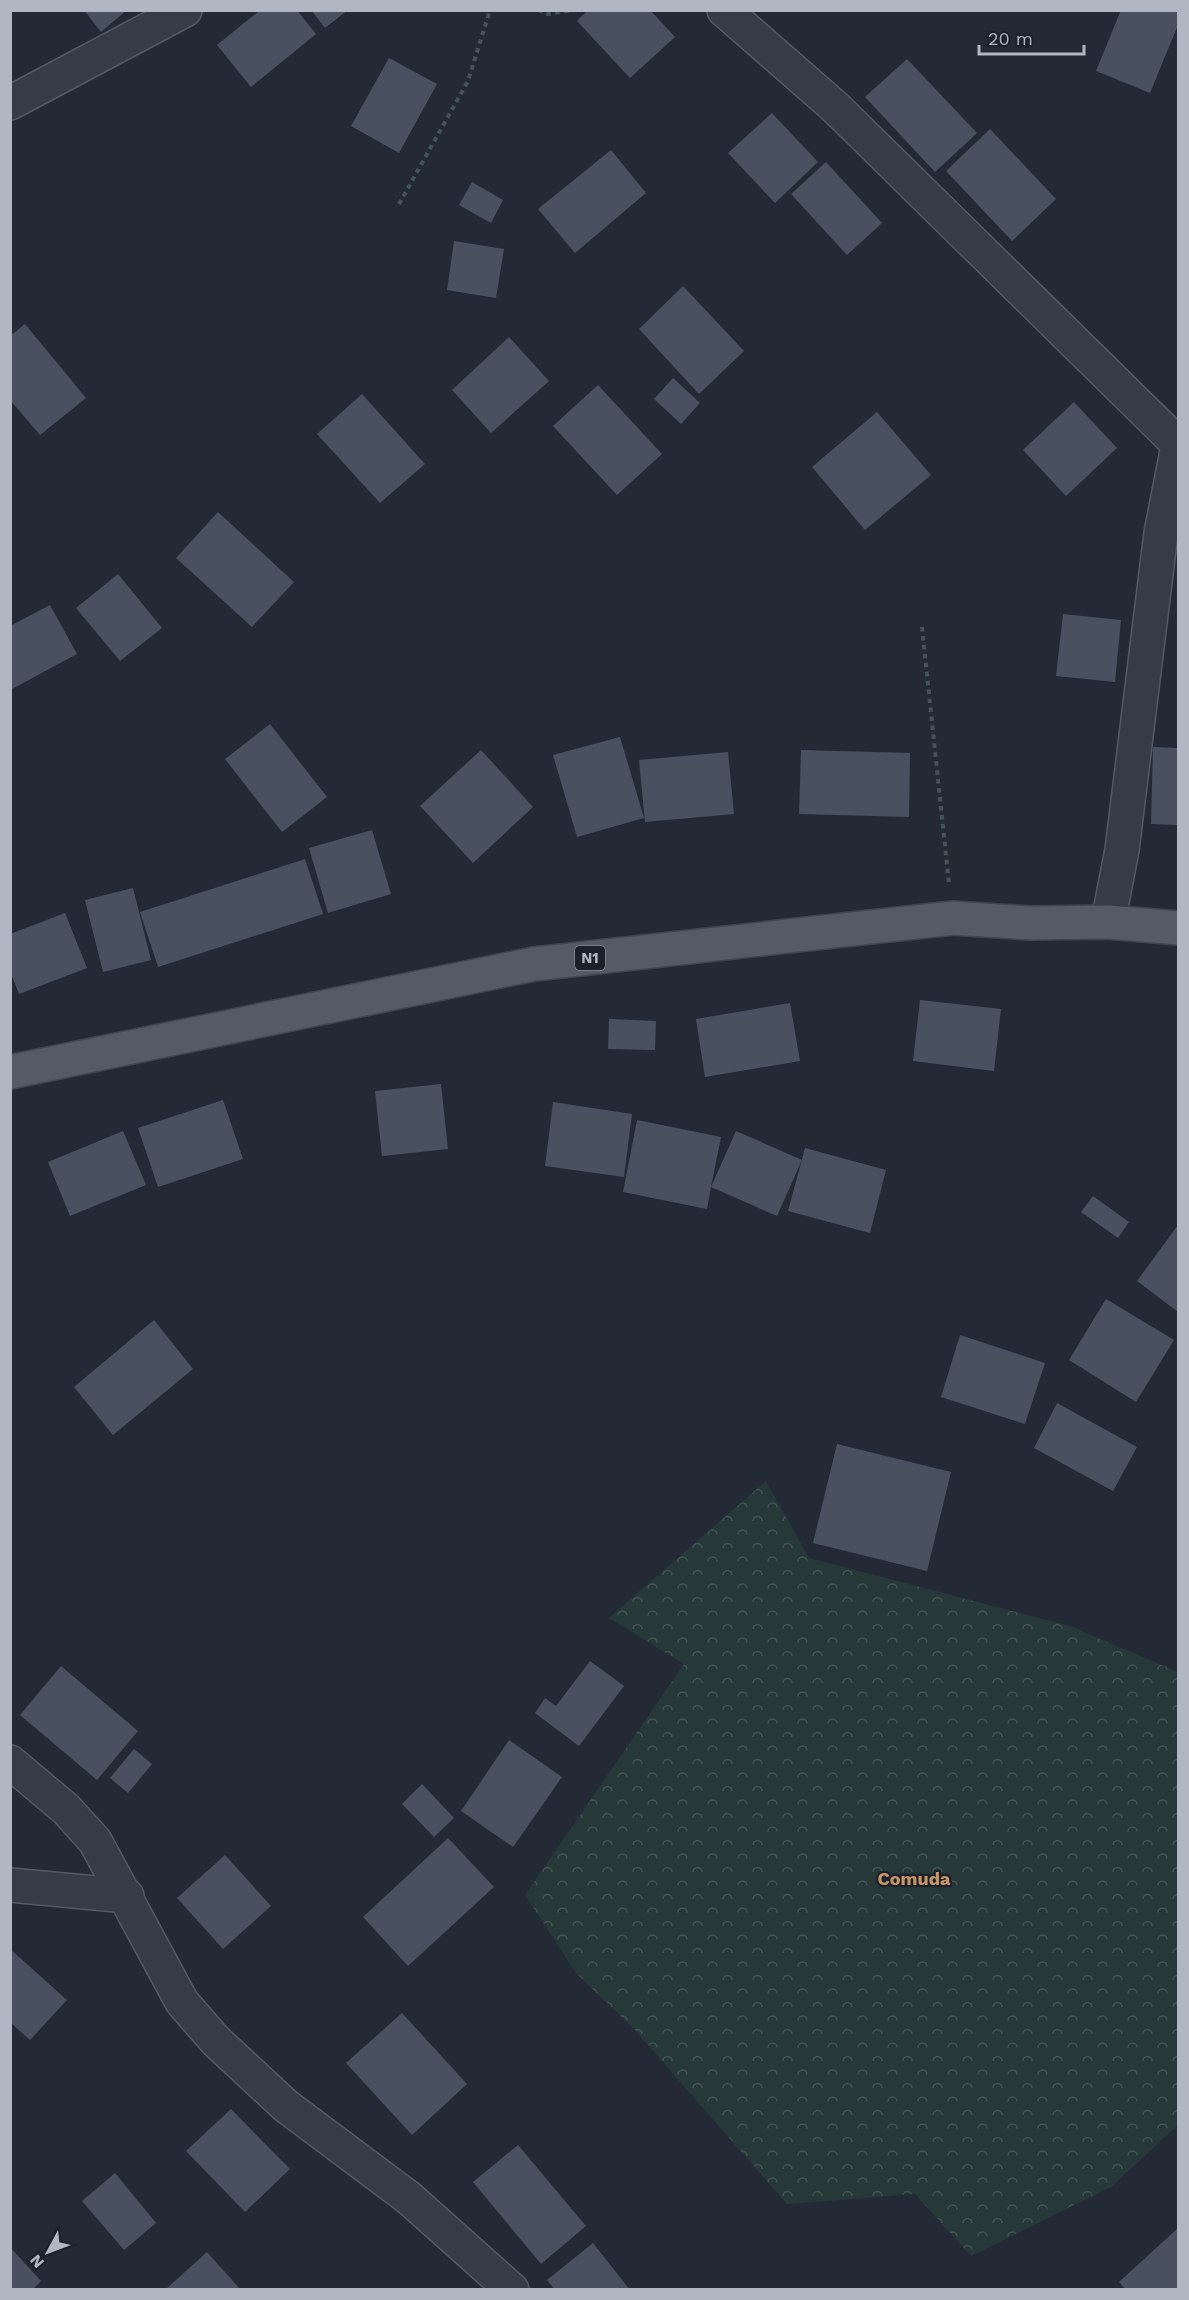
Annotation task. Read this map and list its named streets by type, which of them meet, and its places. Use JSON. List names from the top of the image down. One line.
{"streets":{"main road":["N1"]},"districts":["Comuda"],"scale_bar":"20 m","north":"bottom left"}
